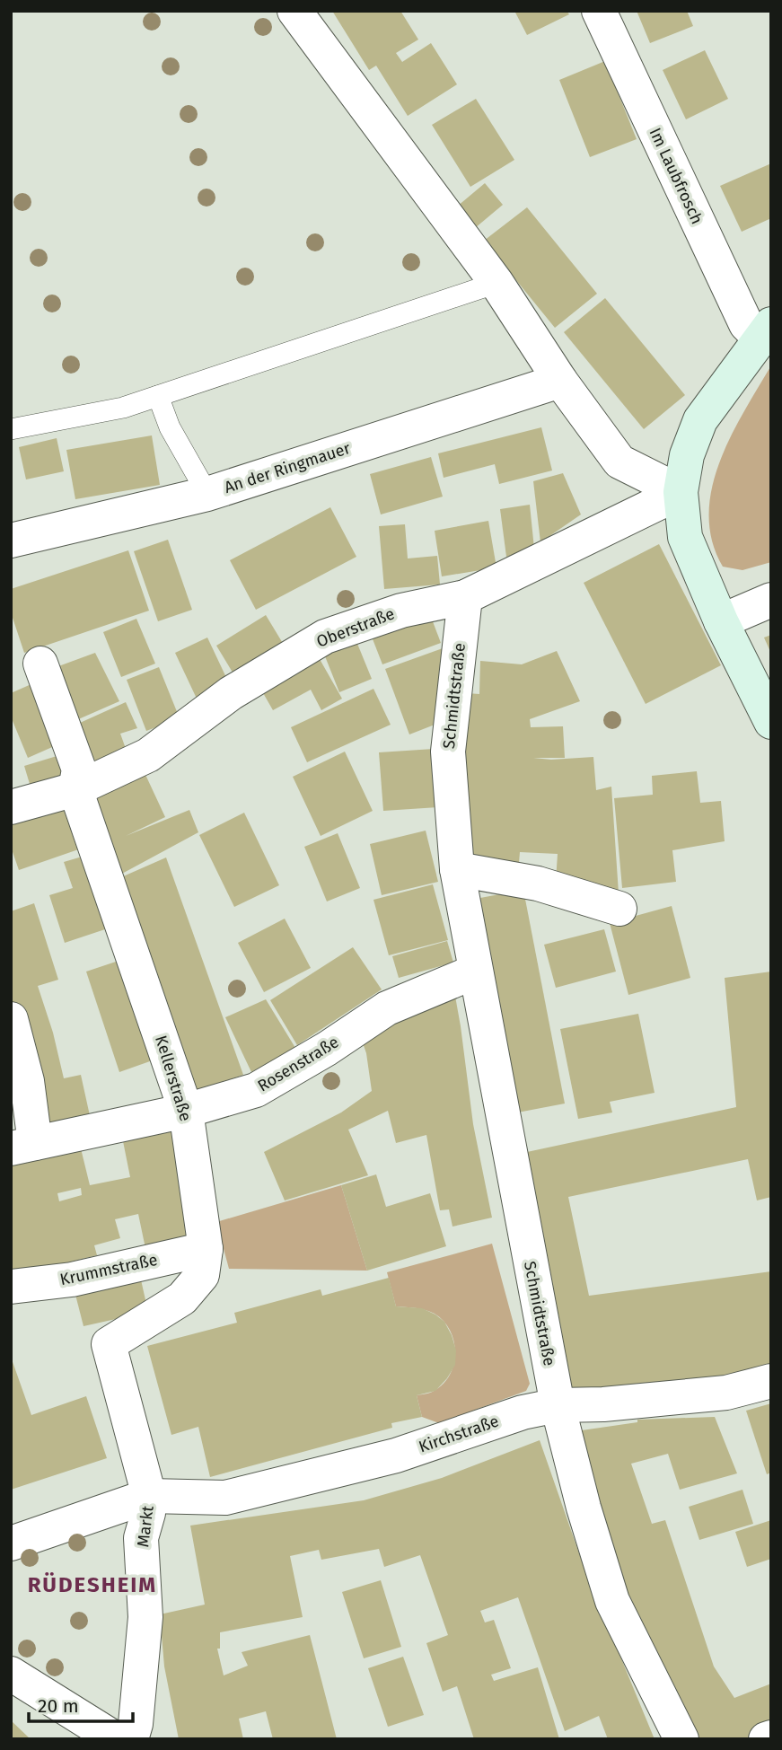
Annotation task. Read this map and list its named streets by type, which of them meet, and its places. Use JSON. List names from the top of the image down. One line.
{"streets":{"street":["Im Laubfrosch","An der Ringmauer","Oberstraße","Schmidtstraße","Rosenstraße","Kellerstraße","Krummstraße","Kirchstraße","Markt"]},"crossings":[["Oberstraße","Schmidtstraße"],["Oberstraße","Kellerstraße"],["Schmidtstraße","Rosenstraße"],["Schmidtstraße","Kirchstraße"],["Rosenstraße","Kellerstraße"],["Kellerstraße","Krummstraße"],["Kellerstraße","Kirchstraße"],["Kellerstraße","Markt"],["Kirchstraße","Markt"]],"districts":["RÜDESHEIM"],"scale_bar":"20 m"}
